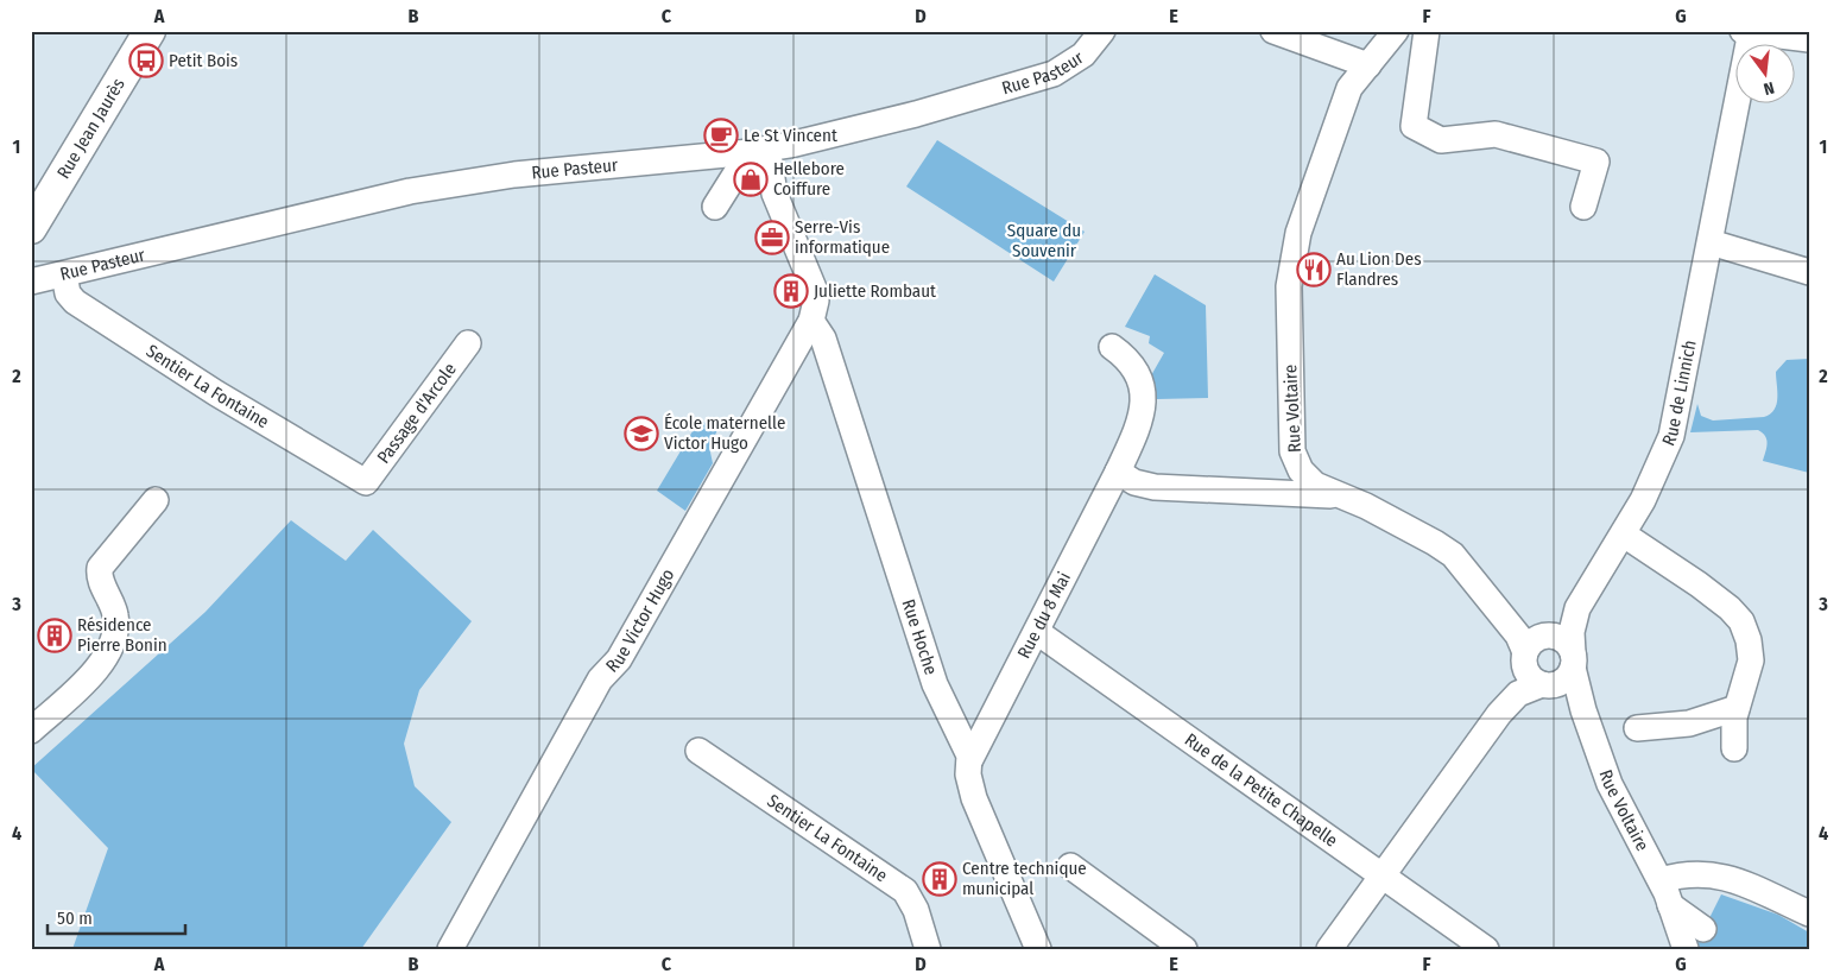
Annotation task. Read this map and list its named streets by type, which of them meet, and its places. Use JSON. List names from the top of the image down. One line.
{"streets":{"main road":["Rue Jean Jaurès"],"street":["Rue Pasteur","Sentier La Fontaine","Rue de Linnich","Rue Voltaire","Passage d'Arcole","Rue du 8 Mai","Rue Victor Hugo","Rue Hoche","Rue de la Petite Chapelle"]},"crossings":[["Rue Pasteur","Sentier La Fontaine"],["Rue Pasteur","Rue Victor Hugo"],["Sentier La Fontaine","Passage d'Arcole"],["Rue de Linnich","Rue Voltaire"],["Rue du 8 Mai","Rue Hoche"],["Rue du 8 Mai","Rue de la Petite Chapelle"],["Rue Victor Hugo","Rue Hoche"]],"parks":["Square du Souvenir"],"places":{"bus stop":["Petit Bois"],"cafe":["Le St Vincent"],"shop":["Hellebore Coiffure"],"office":["Serre-Vis informatique"],"restaurant":["Au Lion Des Flandres"],"building":["Juliette Rombaut","Résidence Pierre Bonin","Centre technique municipal"],"school or university":["École maternelle Victor Hugo"]},"scale_bar":"50 m","north":"bottom","grid":{"columns":["A","B","C","D","E","F","G"],"rows":["1","2","3","4"]}}
